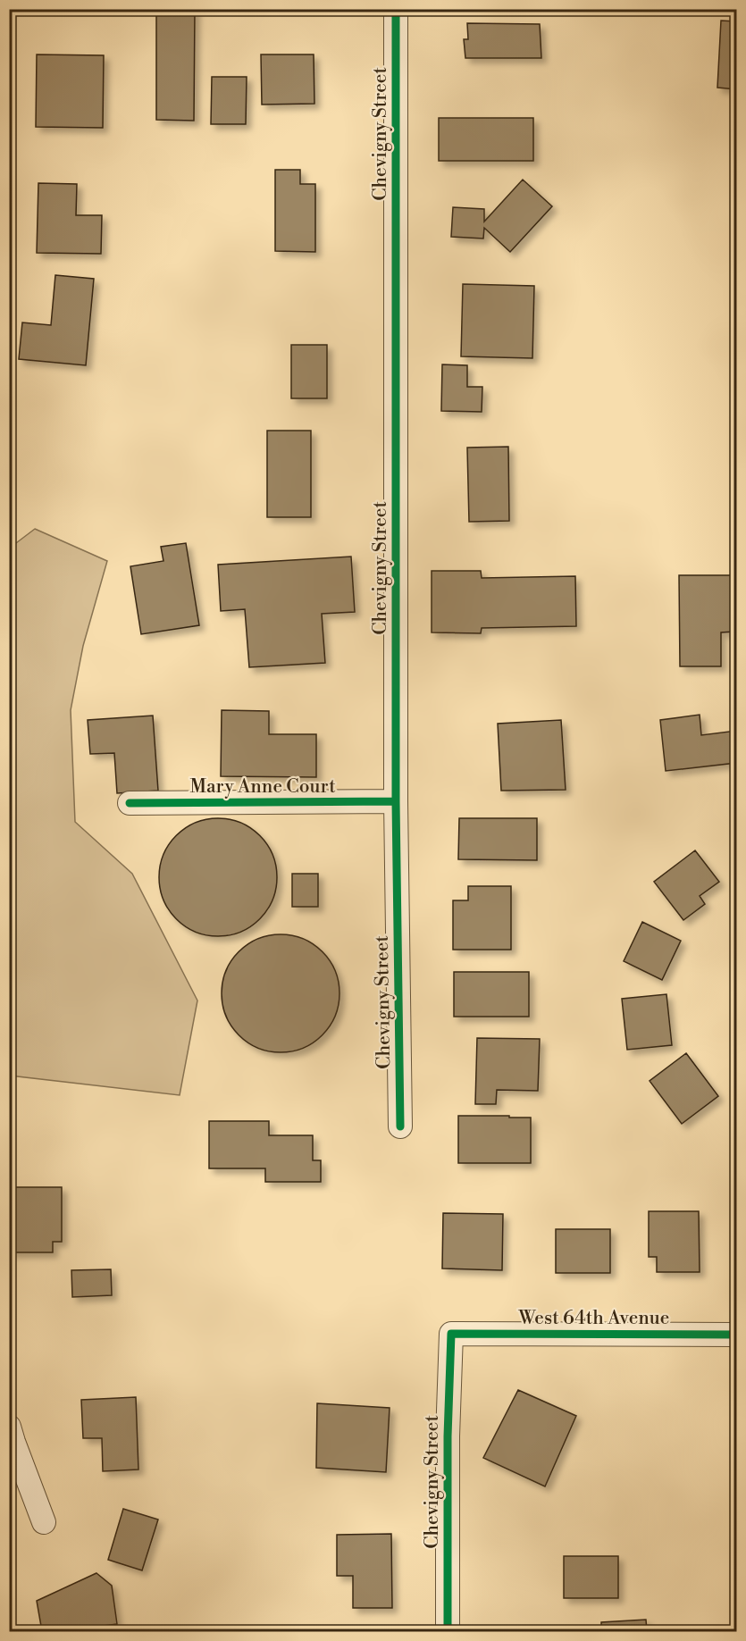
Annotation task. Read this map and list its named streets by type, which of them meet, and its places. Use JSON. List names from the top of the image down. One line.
{"streets":{"street":["Chevigny Street","Mary Anne Court","West 64th Avenue"]},"crossings":[["Chevigny Street","Mary Anne Court"],["Chevigny Street","West 64th Avenue"]]}
